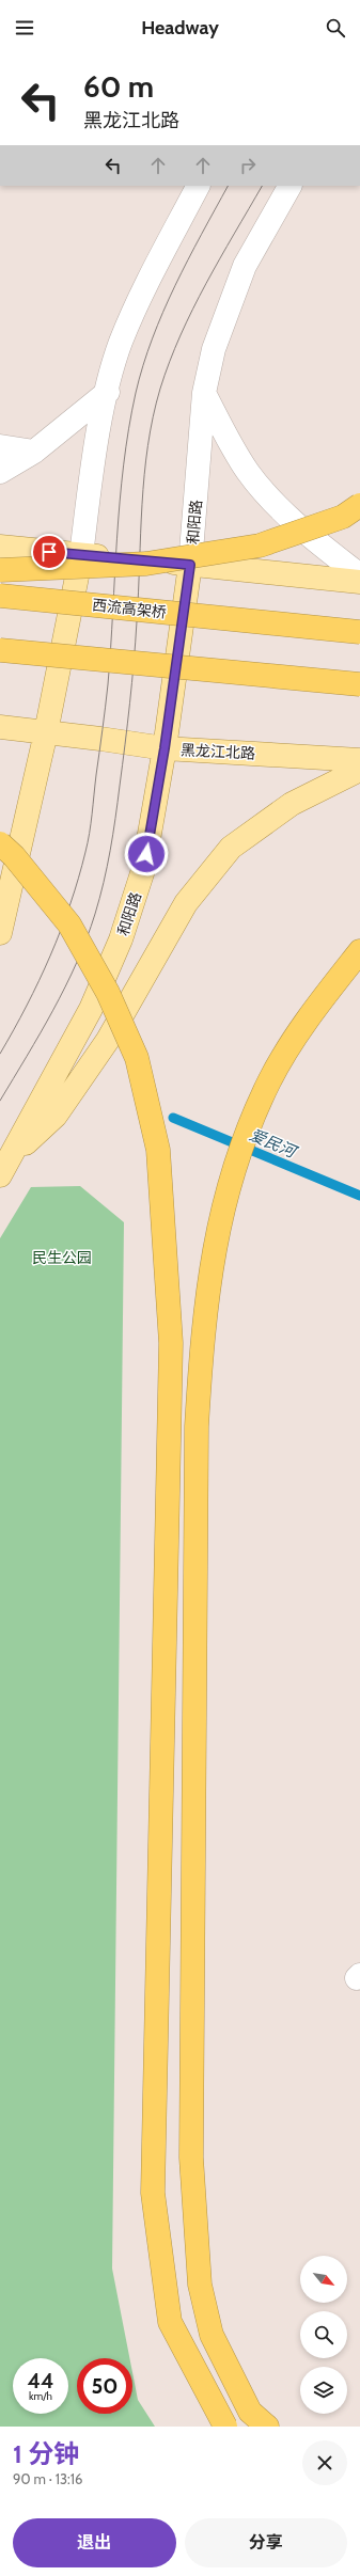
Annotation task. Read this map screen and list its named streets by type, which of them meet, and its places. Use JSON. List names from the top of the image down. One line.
{"streets":{"highway":["西流高架桥"],"main road":["和阳路","黑龙江北路"]},"crossings":[["和阳路","黑龙江北路"]],"water":["爱民河"],"parks":["民生公园"],"north":"bottom right","page":{"header":"Headway","turn":["60 m","黑龙江北路"],"speed":"44 km/h","limit":"50","heading":["1 分钟","90 m · 13:16"],"buttons":["退出","分享"]}}
